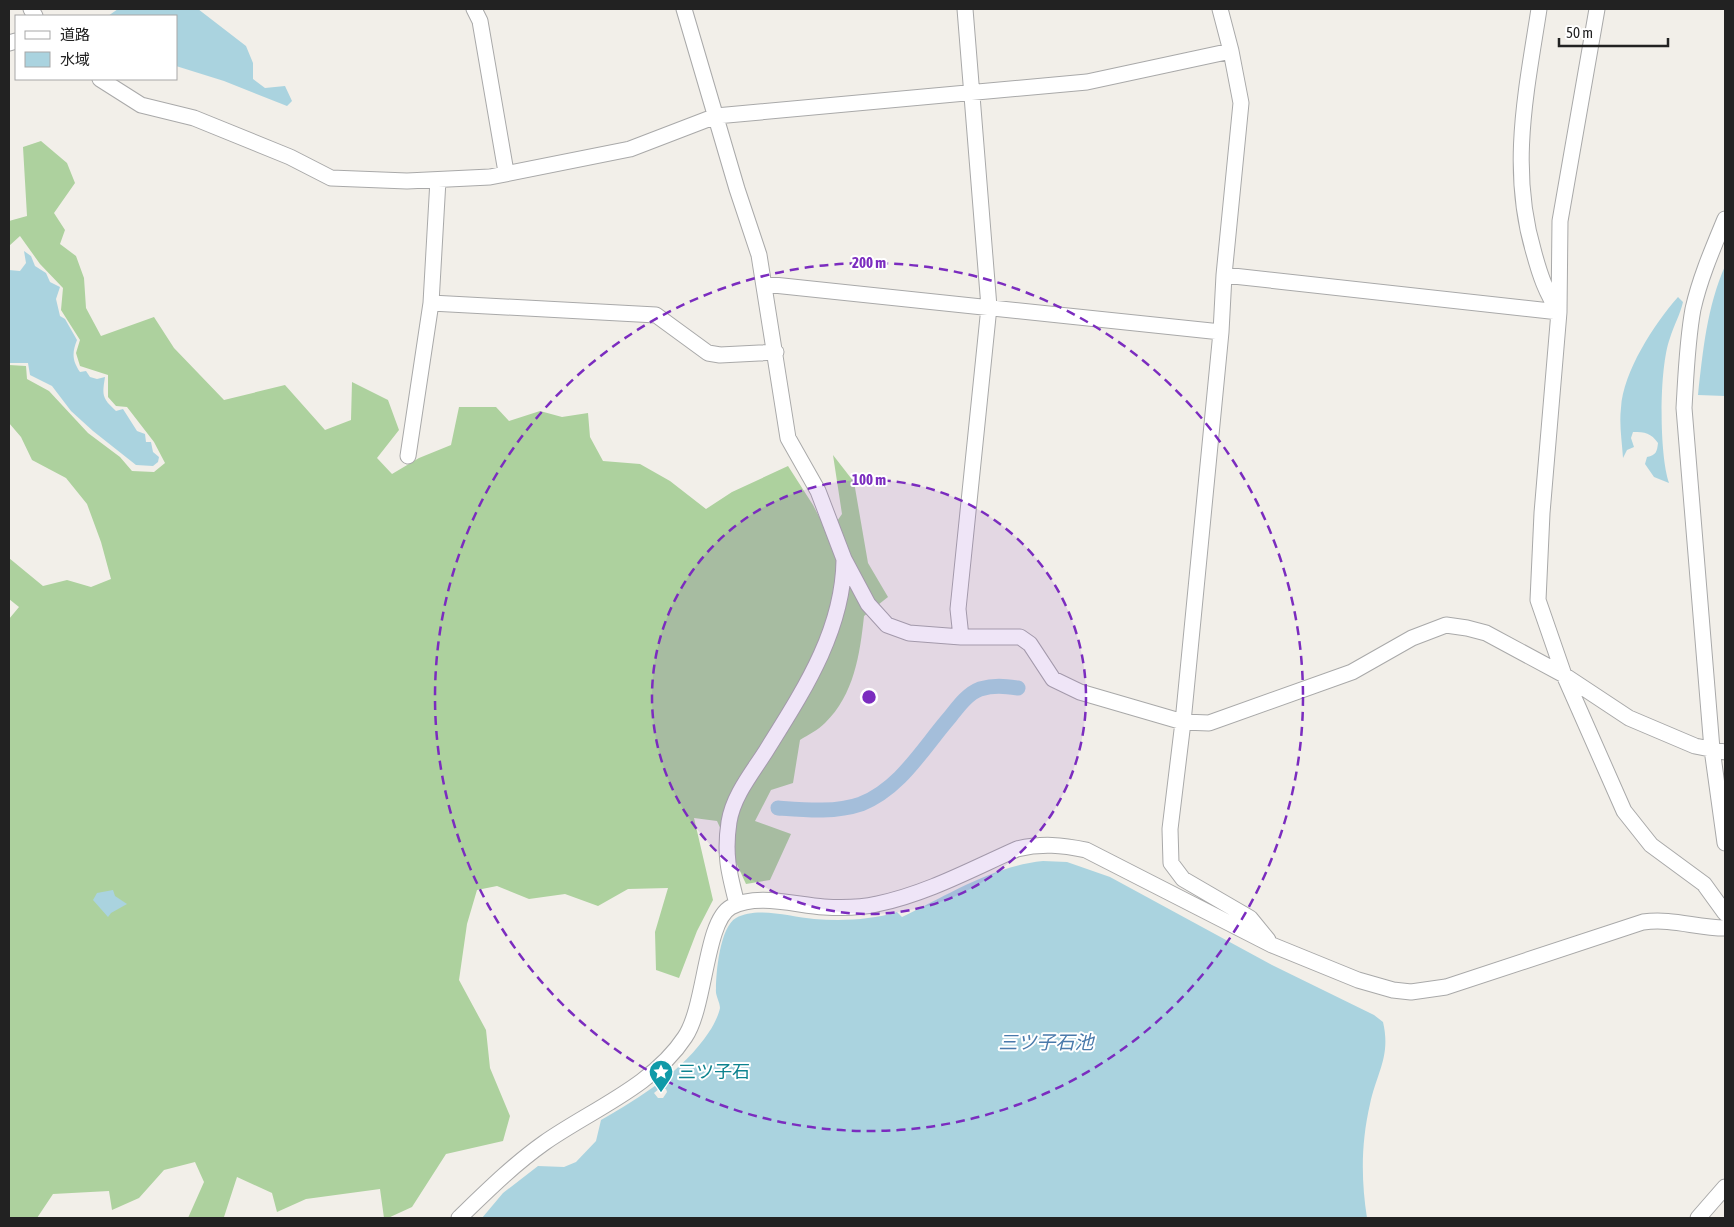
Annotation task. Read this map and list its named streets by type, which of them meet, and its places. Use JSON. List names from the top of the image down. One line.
{"water":["三ツ子石池"],"places":{"place":["三ツ子石"]},"legend":["道路","水域"],"scale_bar":"50 m","rings":["200 m","100 m"]}
